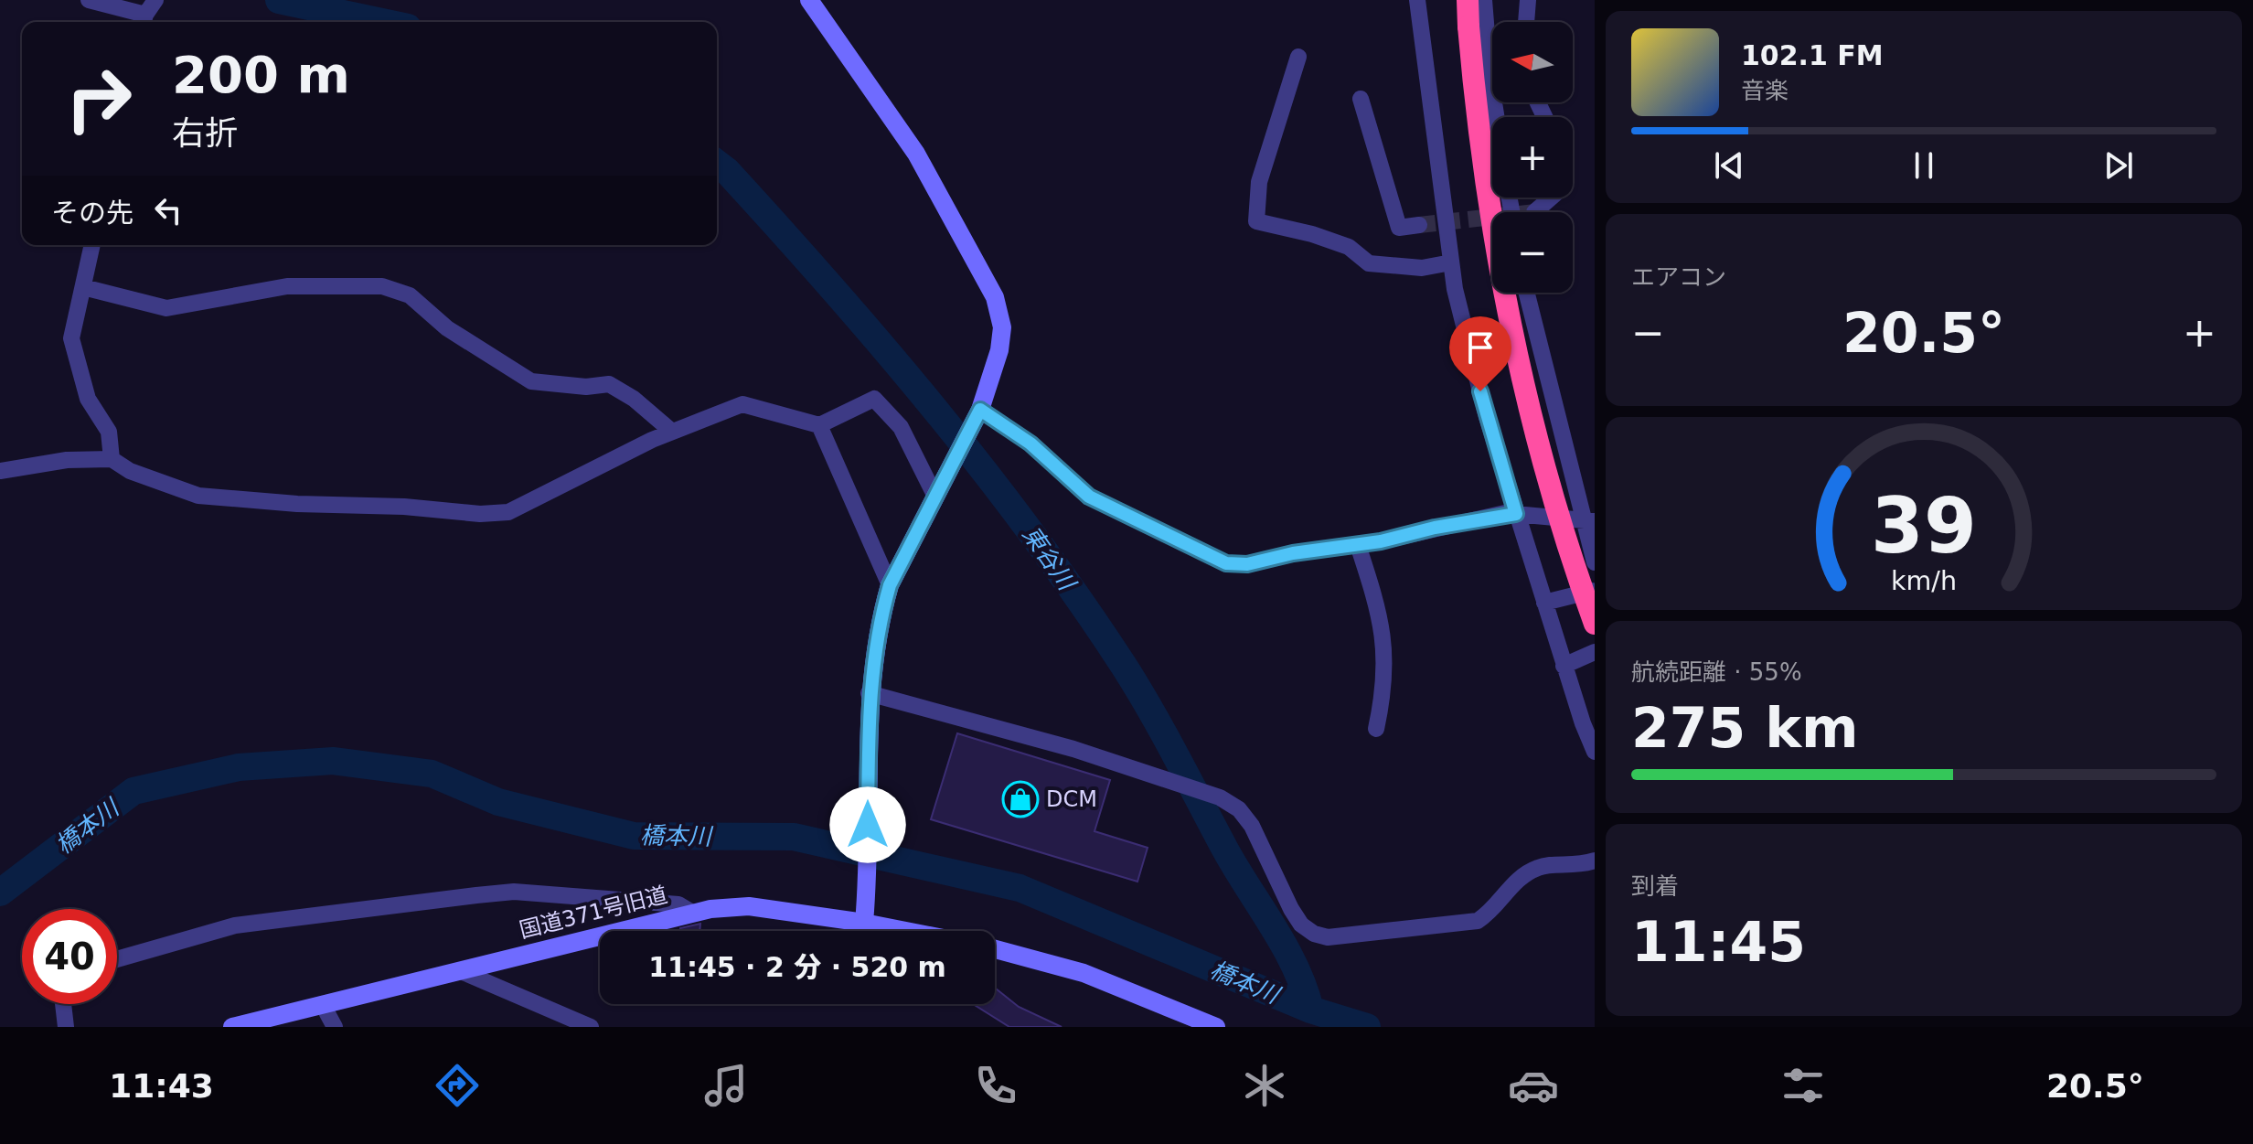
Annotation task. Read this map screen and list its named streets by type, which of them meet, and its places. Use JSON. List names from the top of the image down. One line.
{"streets":{"street":["国道371号旧道"]},"water":["東谷川","橋本川"],"places":{"shop":["DCM"]},"north":"left","page":{"map_buttons":["+","−"],"turn":["200 m","右折"],"song":["102.1 FM","音楽"],"then":"その先","tile":["エアコン",["航続距離 · 55%","275 km"],["到着","11:45"]],"heat":["−","20.5°","+"],"limit":"40","trip":"11:45 · 2 分 · 520 m","tabs":["11:43","20.5°"],"gauge":["39","km/h"]}}
